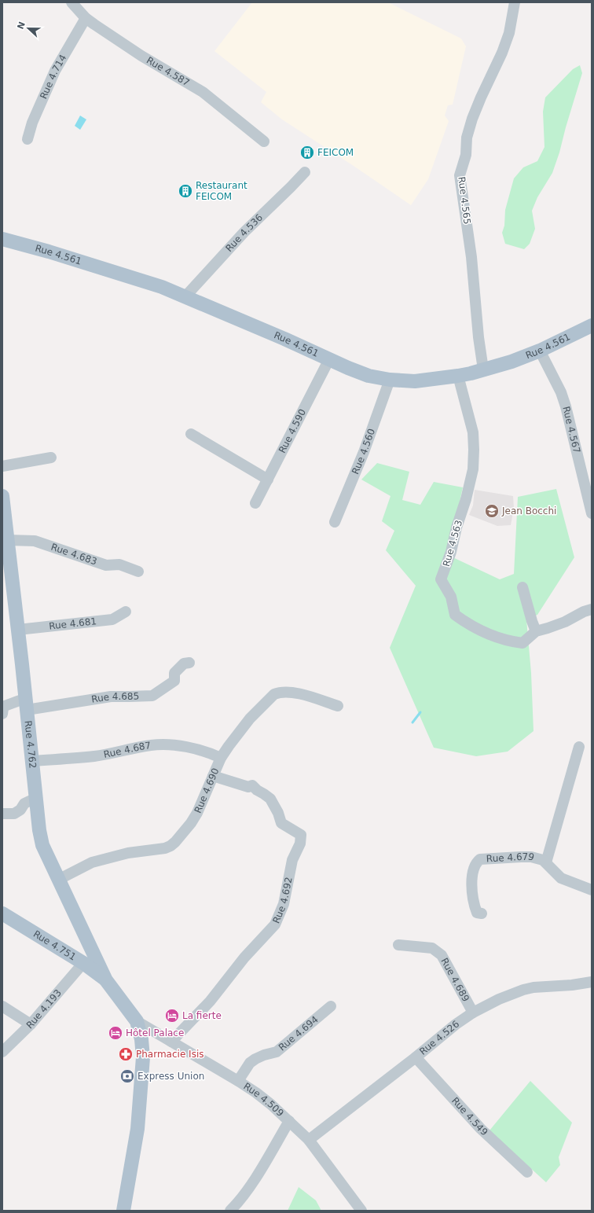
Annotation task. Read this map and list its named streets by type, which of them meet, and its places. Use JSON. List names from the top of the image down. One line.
{"streets":{"main road":["Rue 4.561","Rue 4.762","Rue 4.751"],"street":["Rue 4.587","Rue 4.714","Rue 4.565","Rue 4.536","Rue 4.567","Rue 4.590","Rue 4.560","Rue 4.563","Rue 4.683","Rue 4.681","Rue 4.685","Rue 4.687","Rue 4.690","Rue 4.679","Rue 4.692","Rue 4.689","Rue 4.193","Rue 4.694","Rue 4.526","Rue 4.509","Rue 4.549"]},"crossings":[["Rue 4.587","Rue 4.714"],["Rue 4.565","Rue 4.561"],["Rue 4.536","Rue 4.561"],["Rue 4.561","Rue 4.567"],["Rue 4.561","Rue 4.590"],["Rue 4.561","Rue 4.560"],["Rue 4.561","Rue 4.563"],["Rue 4.683","Rue 4.762"],["Rue 4.681","Rue 4.762"],["Rue 4.685","Rue 4.762"],["Rue 4.762","Rue 4.687"],["Rue 4.762","Rue 4.690"],["Rue 4.762","Rue 4.751"],["Rue 4.687","Rue 4.690"],["Rue 4.690","Rue 4.692"],["Rue 4.692","Rue 4.509"],["Rue 4.751","Rue 4.193"],["Rue 4.689","Rue 4.526"],["Rue 4.694","Rue 4.509"],["Rue 4.526","Rue 4.509"],["Rue 4.526","Rue 4.549"]],"places":{"building":["FEICOM","Restaurant FEICOM"],"school or university":["Jean Bocchi"],"hotel":["La fierte","Hôtel Palace"],"pharmacy":["Pharmacie Isis"],"bank":["Express Union"]},"north":"left"}
